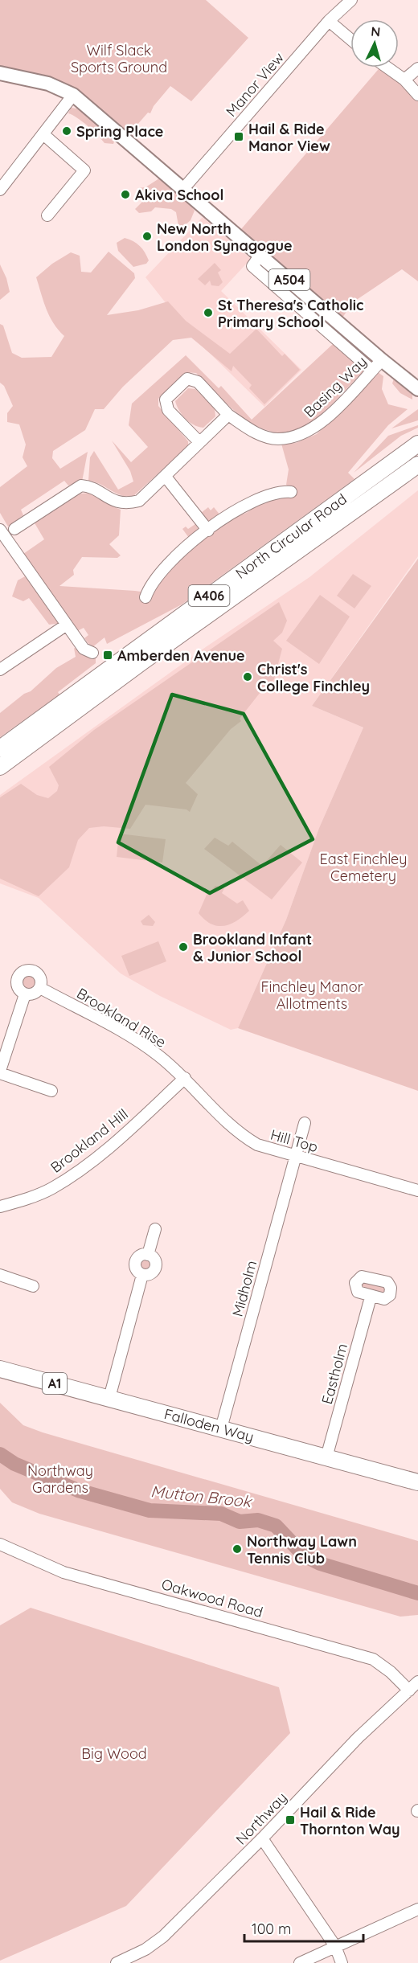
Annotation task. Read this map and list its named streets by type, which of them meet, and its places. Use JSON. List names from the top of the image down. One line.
{"streets":{"highway":["North Circular Road","A406","A1","Falloden Way"],"main road":["A504"],"street":["Manor View","Basing Way","Brookland Rise","Brookland Hill","Hill Top","Midholm","Eastholm","Oakwood Road","Northway"]},"crossings":[["Manor View","A504"],["A504","Basing Way"],["Brookland Rise","Brookland Hill"],["Brookland Rise","Hill Top"],["Brookland Hill","Hill Top"],["Hill Top","Midholm"],["Midholm","Falloden Way"],["Eastholm","Falloden Way"],["Oakwood Road","Northway"]],"water":["Mutton Brook"],"parks":["Wilf Slack Sports Ground","East Finchley Cemetery","Finchley Manor Allotments","Northway Gardens","Big Wood"],"places":{"other":["Spring Place","Akiva School","New North London Synagogue","St Theresa's Catholic Primary School","Christ's College Finchley","Brookland Infant & Junior School","Northway Lawn Tennis Club"],"transit":["Hail & Ride Manor View","Amberden Avenue","Hail & Ride Thornton Way"]},"scale_bar":"100 m","north":"top"}
